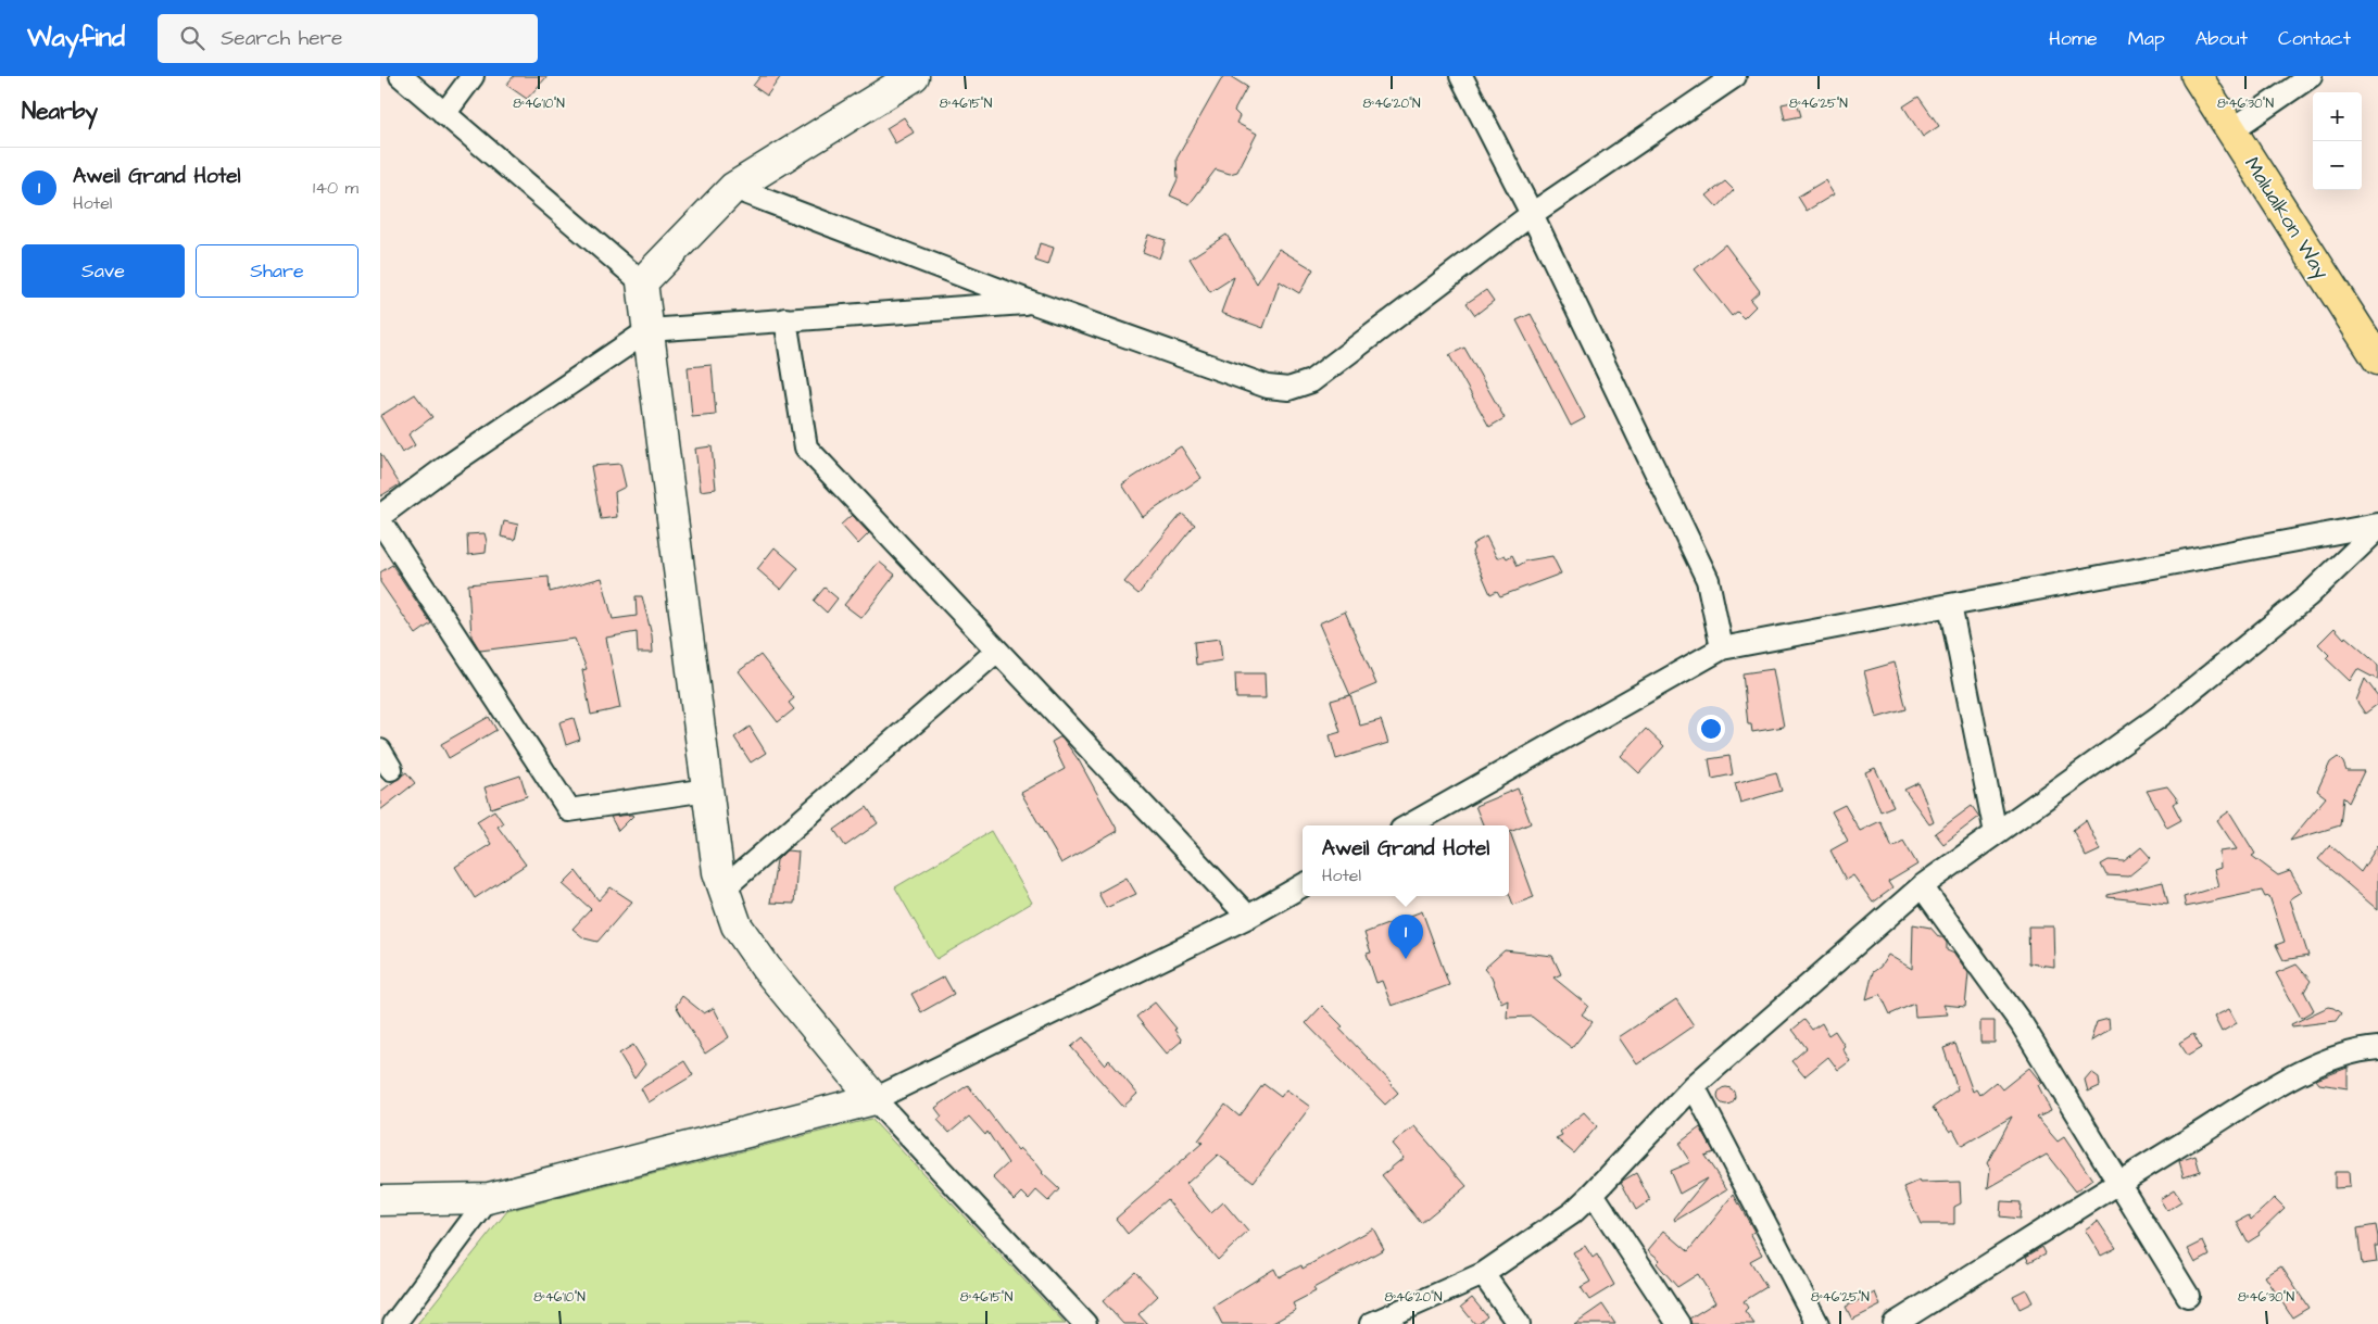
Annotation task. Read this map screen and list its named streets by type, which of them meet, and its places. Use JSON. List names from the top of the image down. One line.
{"streets":{"main road":["Malualkon Way"]},"page":{"header":"Wayfind","search":"Search here","nav":["Home","Map","About","Contact"],"heading":"Nearby","map_buttons":["+","−"],"list":[{"mark":"1","name":"Aweil Grand Hotel","note":"Hotel","value":"140 m"}],"buttons":["Save","Share"],"popup":["Aweil Grand Hotel","Hotel"],"pins":"1"},"coordinates":["8°46'10\"N","8°46'15\"N","8°46'20\"N","8°46'25\"N","8°46'30\"N"]}
